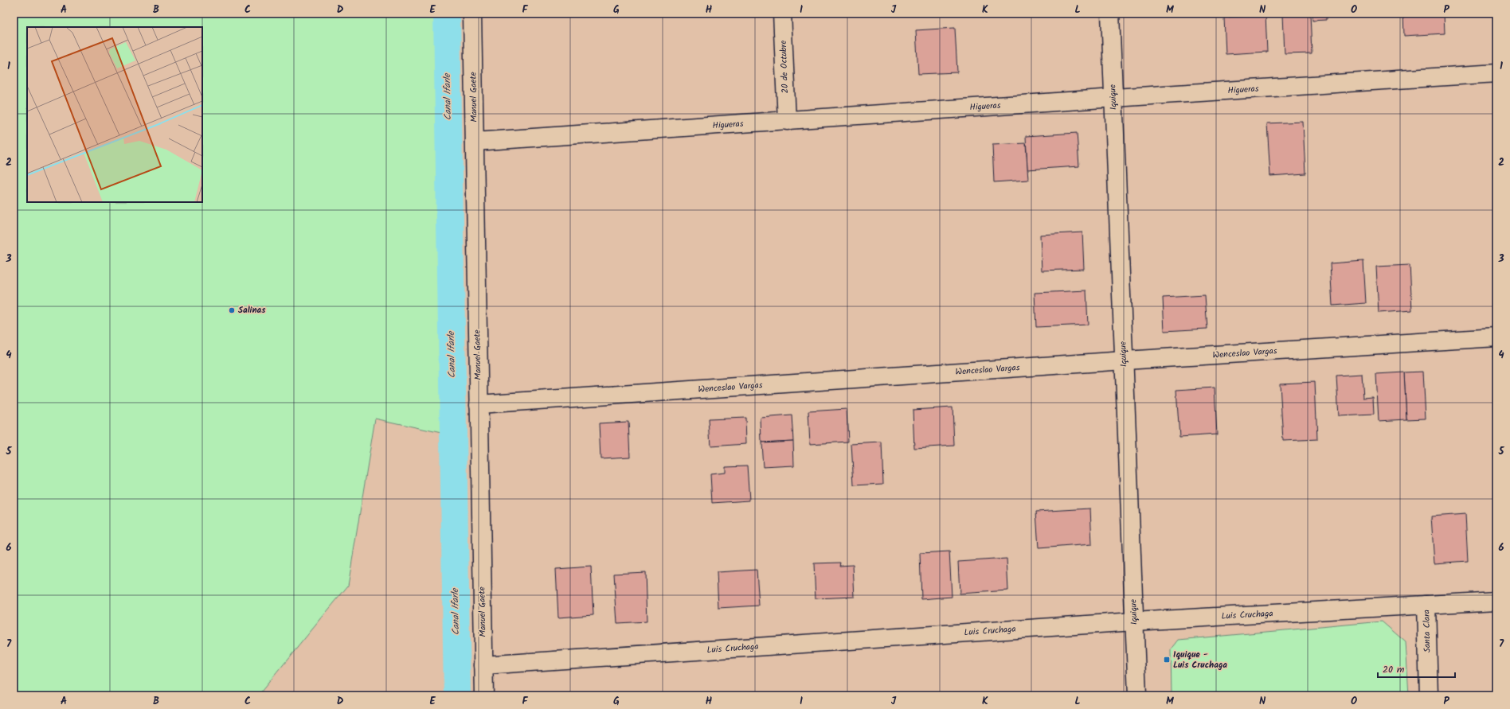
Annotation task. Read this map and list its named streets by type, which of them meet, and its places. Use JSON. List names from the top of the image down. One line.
{"streets":{"street":["20 de Octubre","Higueras","Manuel Gaete","Iquique","Wenceslao Vargas","Luis Cruchaga","Santa Clara"]},"crossings":[["20 de Octubre","Higueras"],["Higueras","Manuel Gaete"],["Higueras","Iquique"],["Manuel Gaete","Wenceslao Vargas"],["Manuel Gaete","Luis Cruchaga"],["Iquique","Wenceslao Vargas"],["Iquique","Luis Cruchaga"],["Luis Cruchaga","Santa Clara"]],"water":["Canal Ifarle"],"places":{"other":["Salinas"],"transit":["Iquique - Luis Cruchaga"]},"scale_bar":"20 m","grid":{"columns":["A","B","C","D","E","F","G","H","I","J","K","L","M","N","O","P"],"rows":["1","2","3","4","5","6","7"]}}
